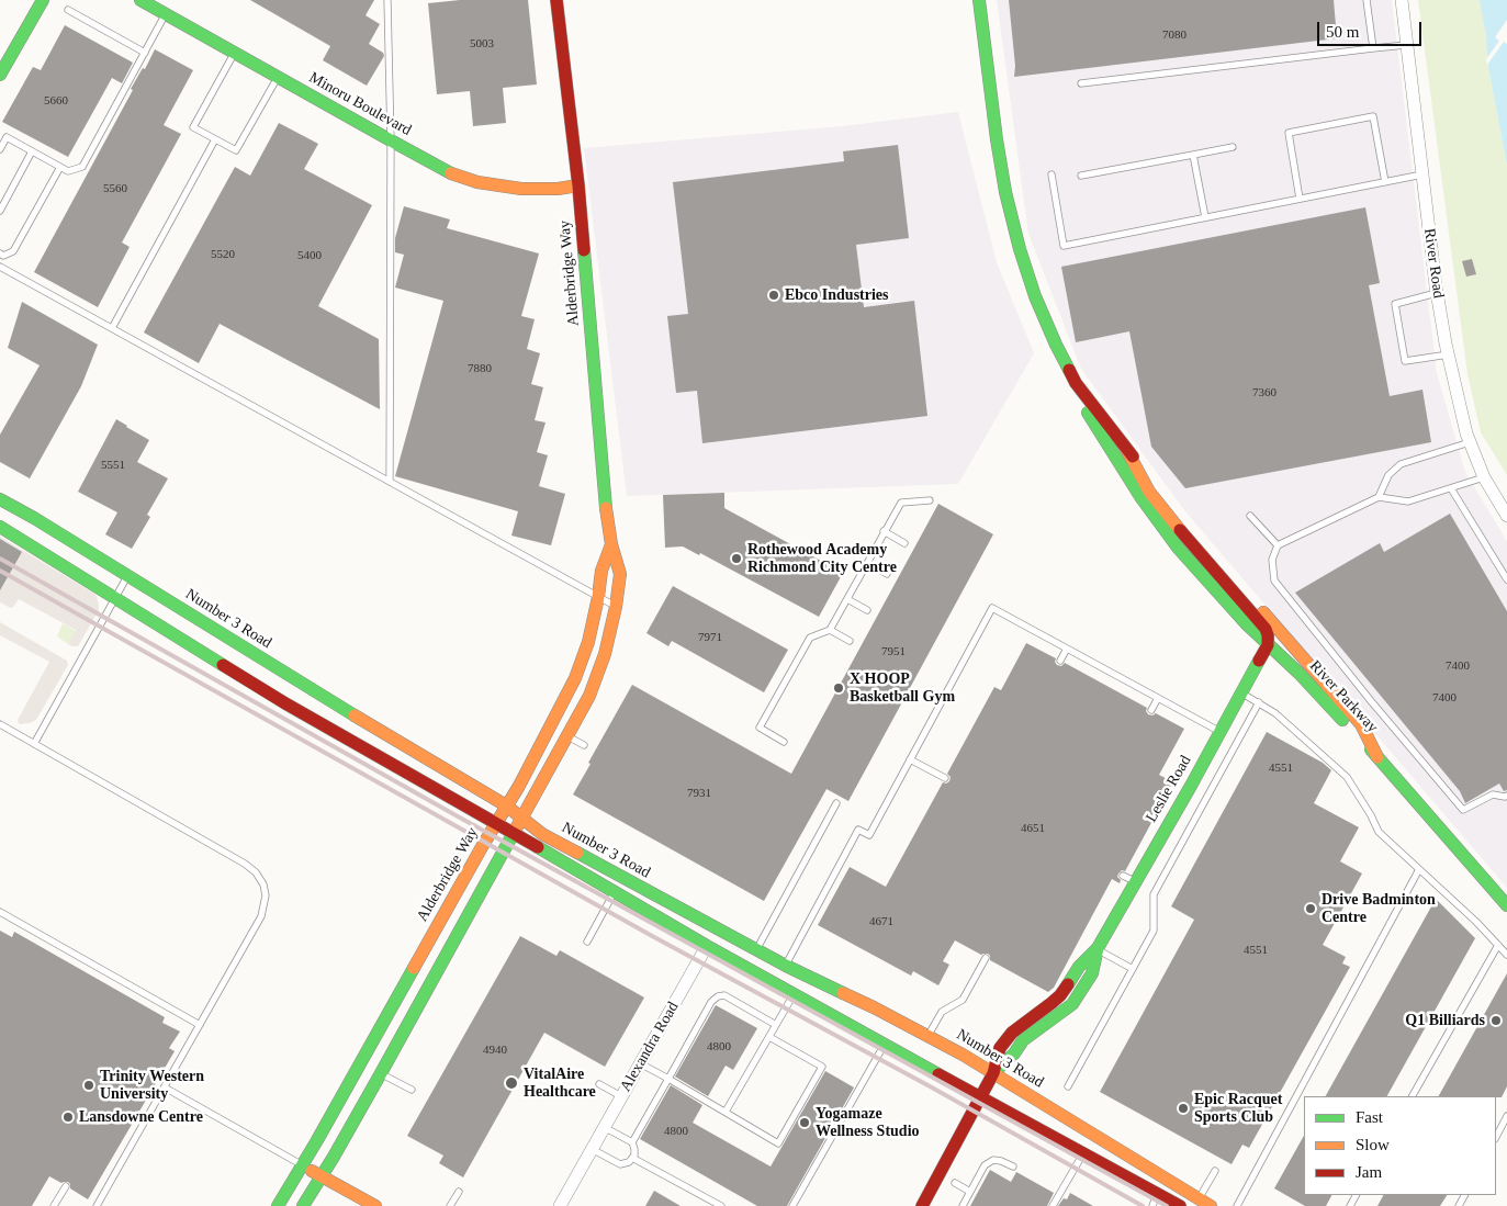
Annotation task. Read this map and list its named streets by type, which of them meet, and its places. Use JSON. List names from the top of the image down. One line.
{"streets":{"street":["Minoru Boulevard","River Road","Alderbridge Way","Number 3 Road","River Parkway","Leslie Road","Alexandra Road"]},"crossings":[["Minoru Boulevard","Alderbridge Way"],["Alderbridge Way","Number 3 Road"],["Number 3 Road","Leslie Road"],["Number 3 Road","Alexandra Road"],["River Parkway","Leslie Road"]],"places":["Ebco Industries","Rothewood Academy Richmond City Centre","X HOOP Basketball Gym","Drive Badminton Centre","Q1 Billiards","VitalAire Healthcare","Trinity Western University","Epic Racquet Sports Club","Lansdowne Centre","Yogamaze Wellness Studio"],"house_numbers":["7080","5003","5660","5560","5520","5400","7880","7360","5551","7971","7951","7400","7400","4551","7931","4651","4671","4551","4800","4940","4800"],"legend":["Fast","Slow","Jam"],"scale_bar":"50 m"}
